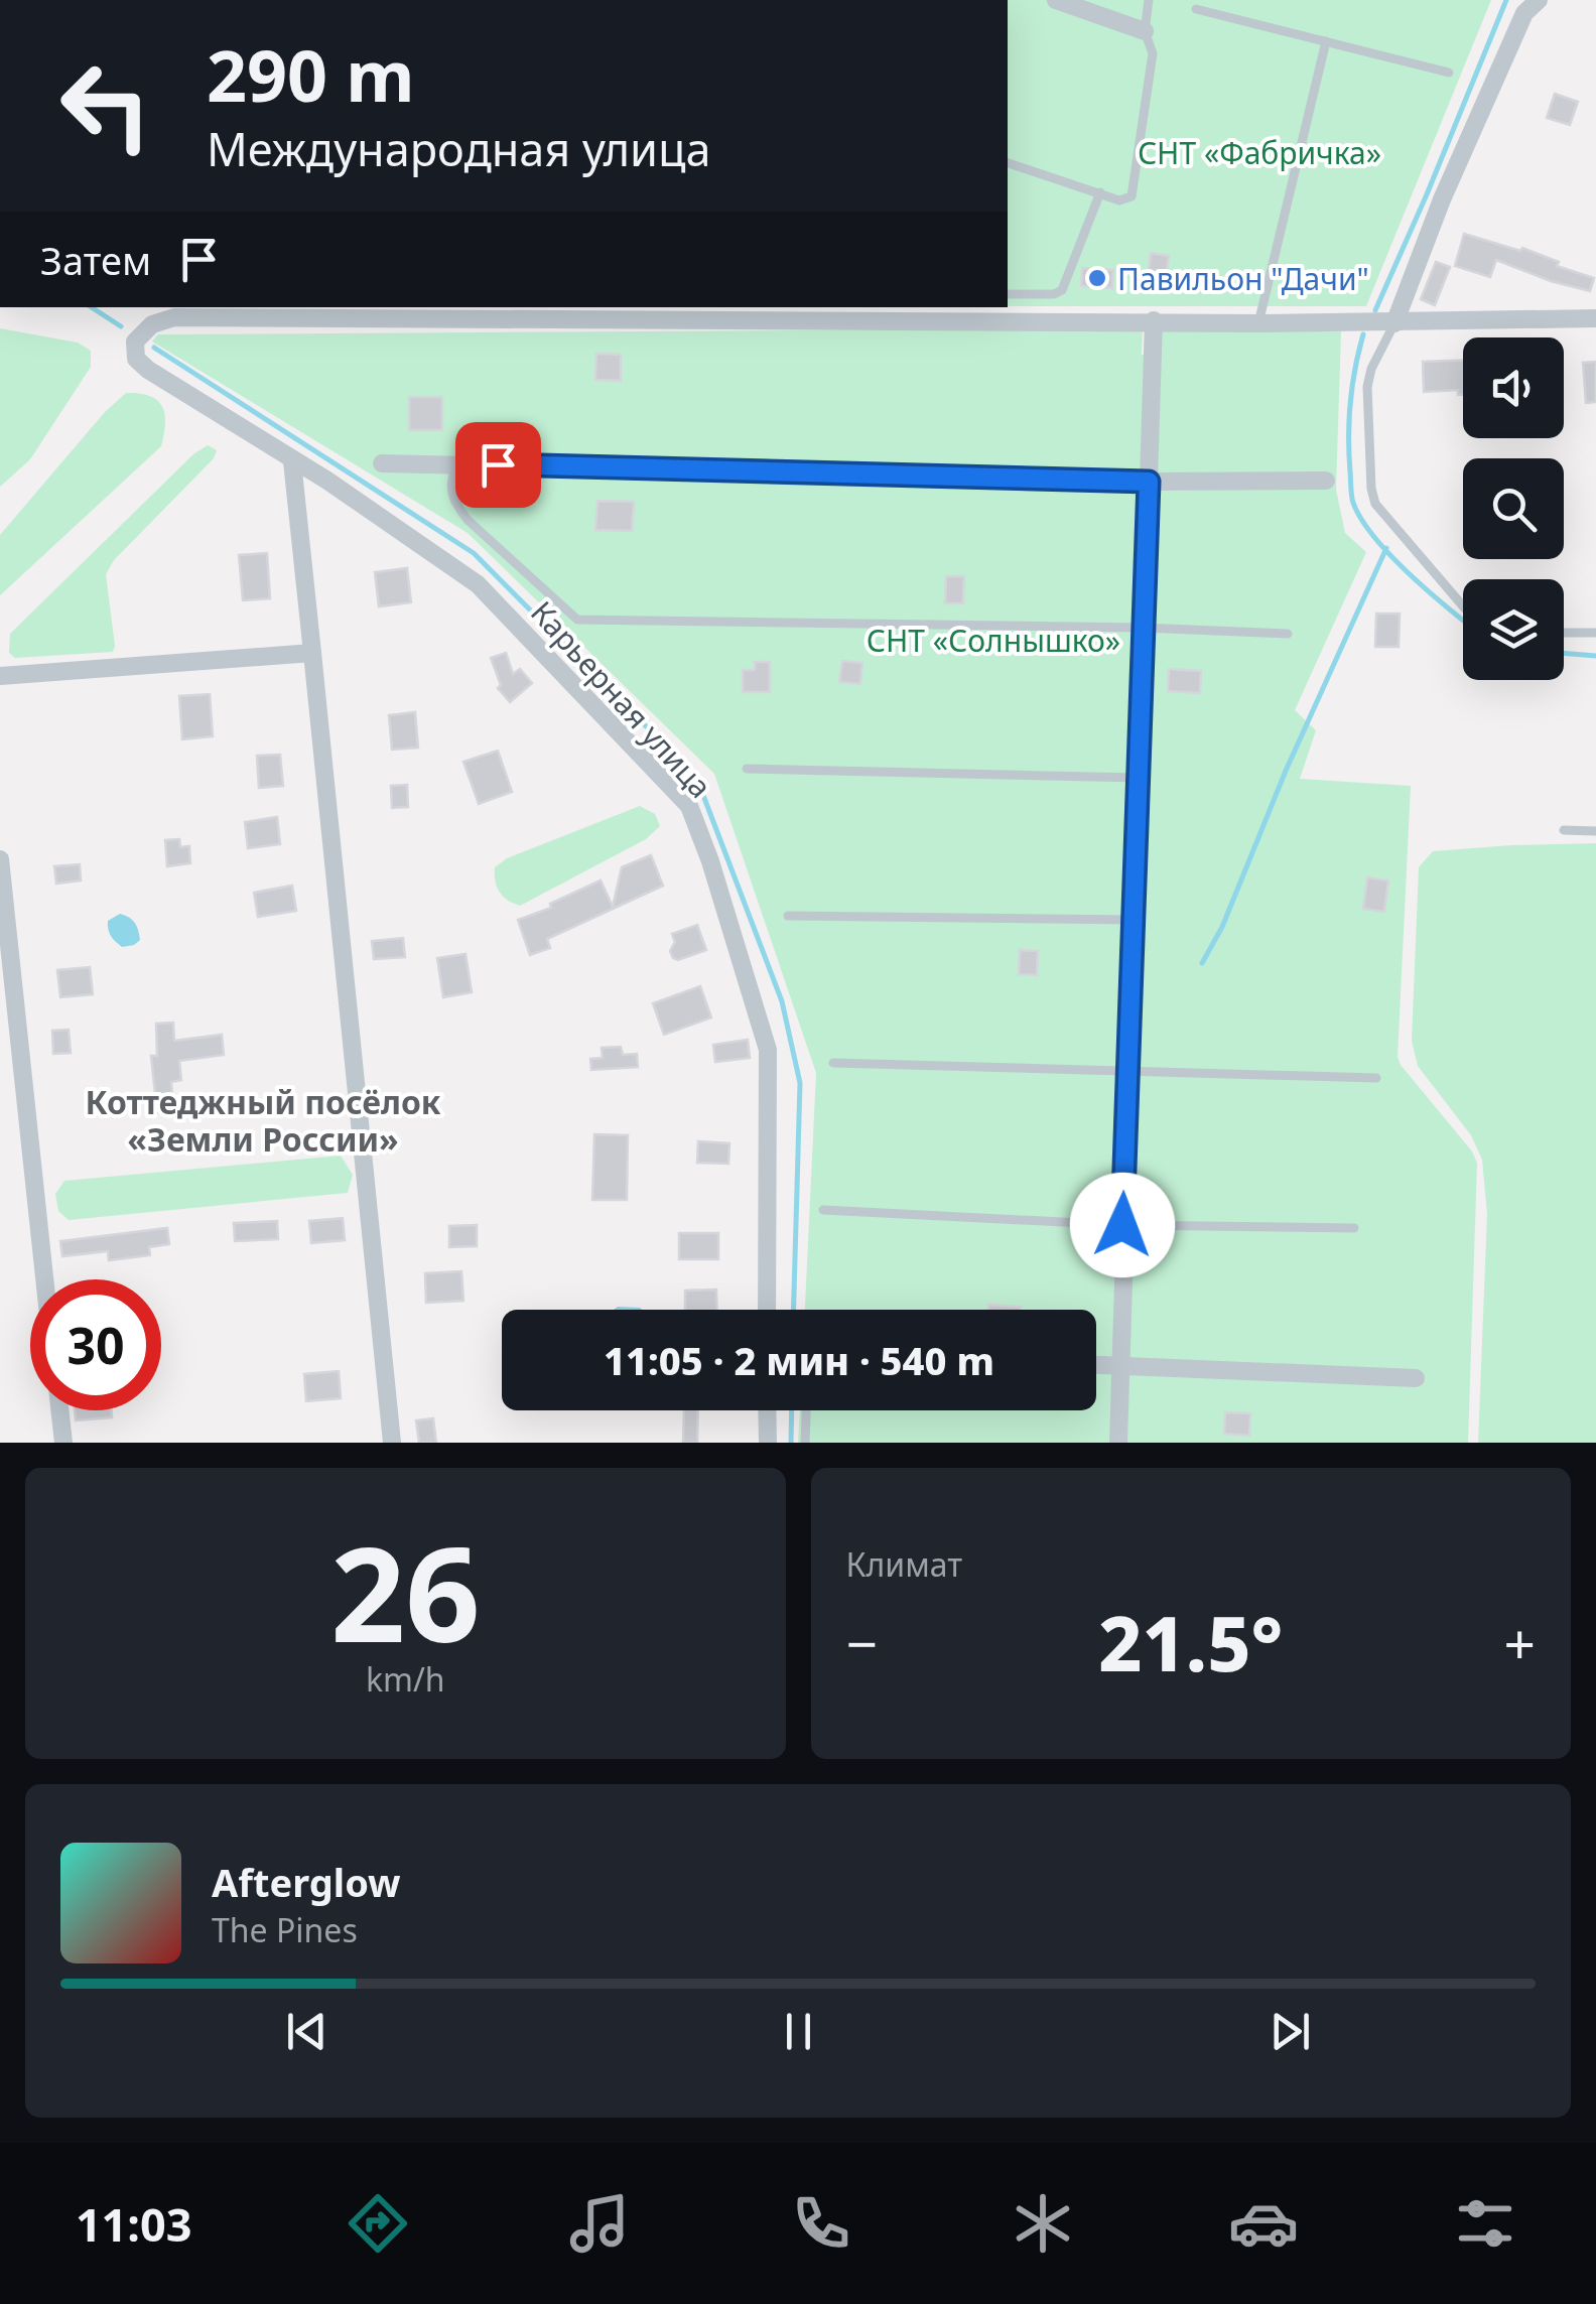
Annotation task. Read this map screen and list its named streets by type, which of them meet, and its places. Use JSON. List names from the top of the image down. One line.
{"streets":{"street":["Карьерная улица"]},"districts":["Коттеджный посёлок «Земли России»"],"parks":["СНТ «Фабричка»","СНТ «Солнышко»"],"places":["Павильон \"Дачи\""],"page":{"turn":["290 m","Международная улица"],"then":"Затем","limit":"30","trip":"11:05 · 2 мин · 540 m","tile":[["26","km/h"],"Климат"],"heat":["−","21.5°","+"],"song":["Afterglow","The Pines"],"tabs":"11:03"}}
